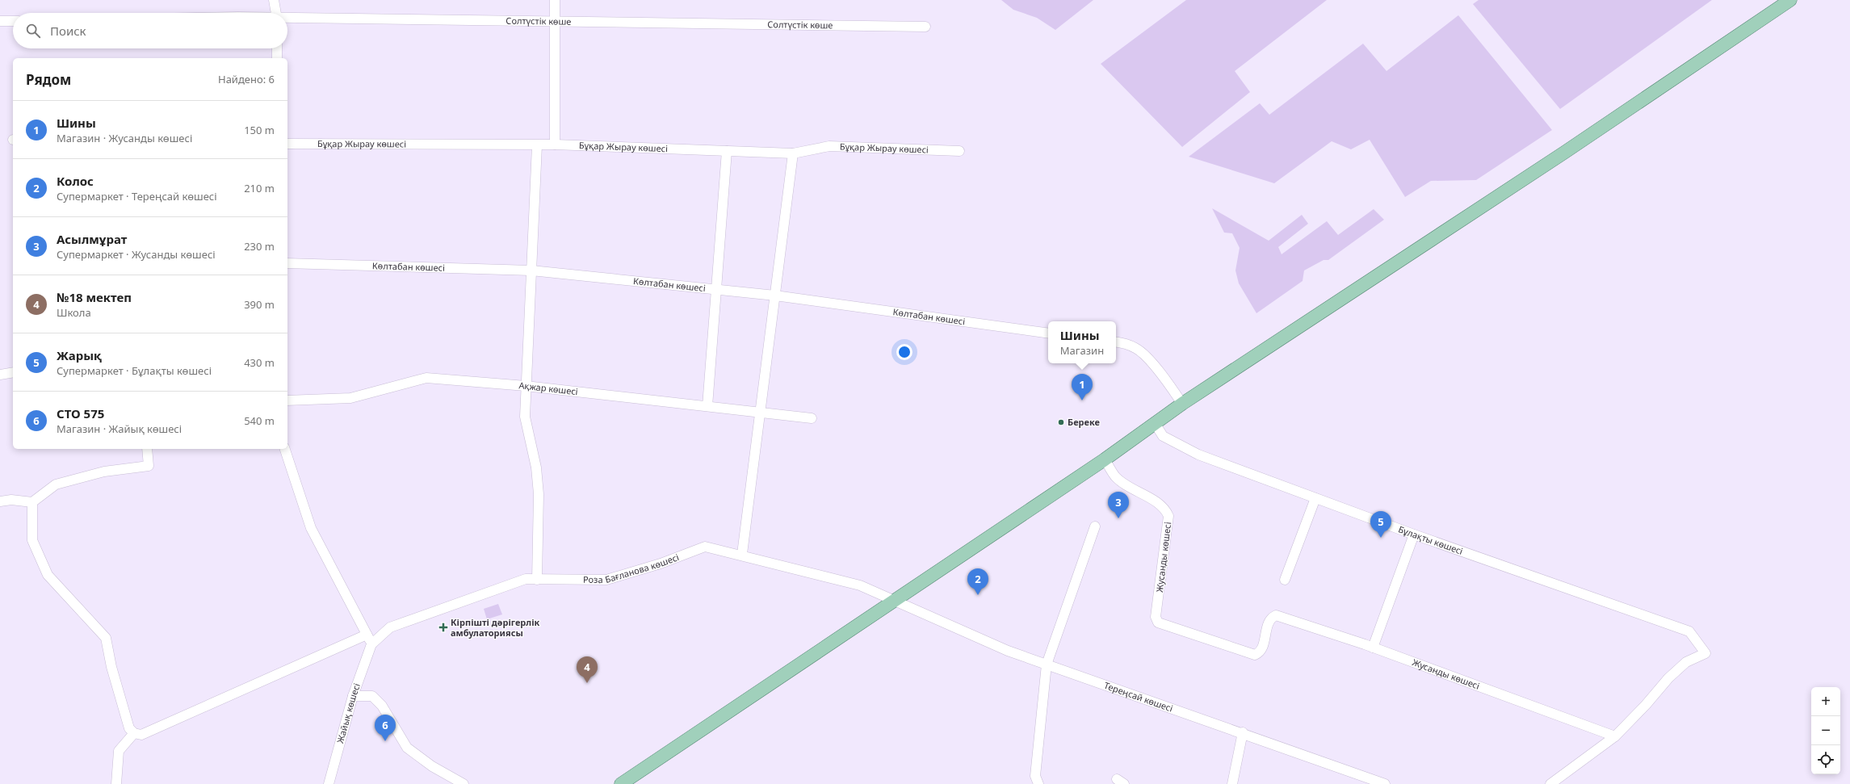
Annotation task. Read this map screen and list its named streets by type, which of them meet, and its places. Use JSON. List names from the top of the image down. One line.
{"streets":{"street":["Солтүстік көше","Бұқар Жырау көшесі","Көлтабан көшесі","Ақжар көшесі","Бұлақты көшесі","Жусанды көшесі","Роза Бағланова көшесі","Тереңсай көшесі","Жайық көшесі"]},"crossings":[["Бұлақты көшесі","Жусанды көшесі"],["Роза Бағланова көшесі","Тереңсай көшесі"],["Роза Бағланова көшесі","Жайық көшесі"]],"places":{"other":["Береке"],"health":["Кірпішті дәрігерлік амбулаториясы"]},"page":{"search":"Поиск","heading":["Рядом","Найдено: 6"],"list":[{"mark":"1","name":"Шины","note":"Магазин · Жусанды көшесі","value":"150 m"},{"mark":"2","name":"Колос","note":"Супермаркет · Тереңсай көшесі","value":"210 m"},{"mark":"3","name":"Асылмұрат","note":"Супермаркет · Жусанды көшесі","value":"230 m"},{"mark":"4","name":"№18 мектеп","note":"Школа","value":"390 m"},{"mark":"5","name":"Жарық","note":"Супермаркет · Бұлақты көшесі","value":"430 m"},{"mark":"6","name":"СТО 575","note":"Магазин · Жайық көшесі","value":"540 m"}],"popup":["Шины","Магазин"],"pins":["1","3","5","2","4","6"],"map_buttons":["+","−"]}}
